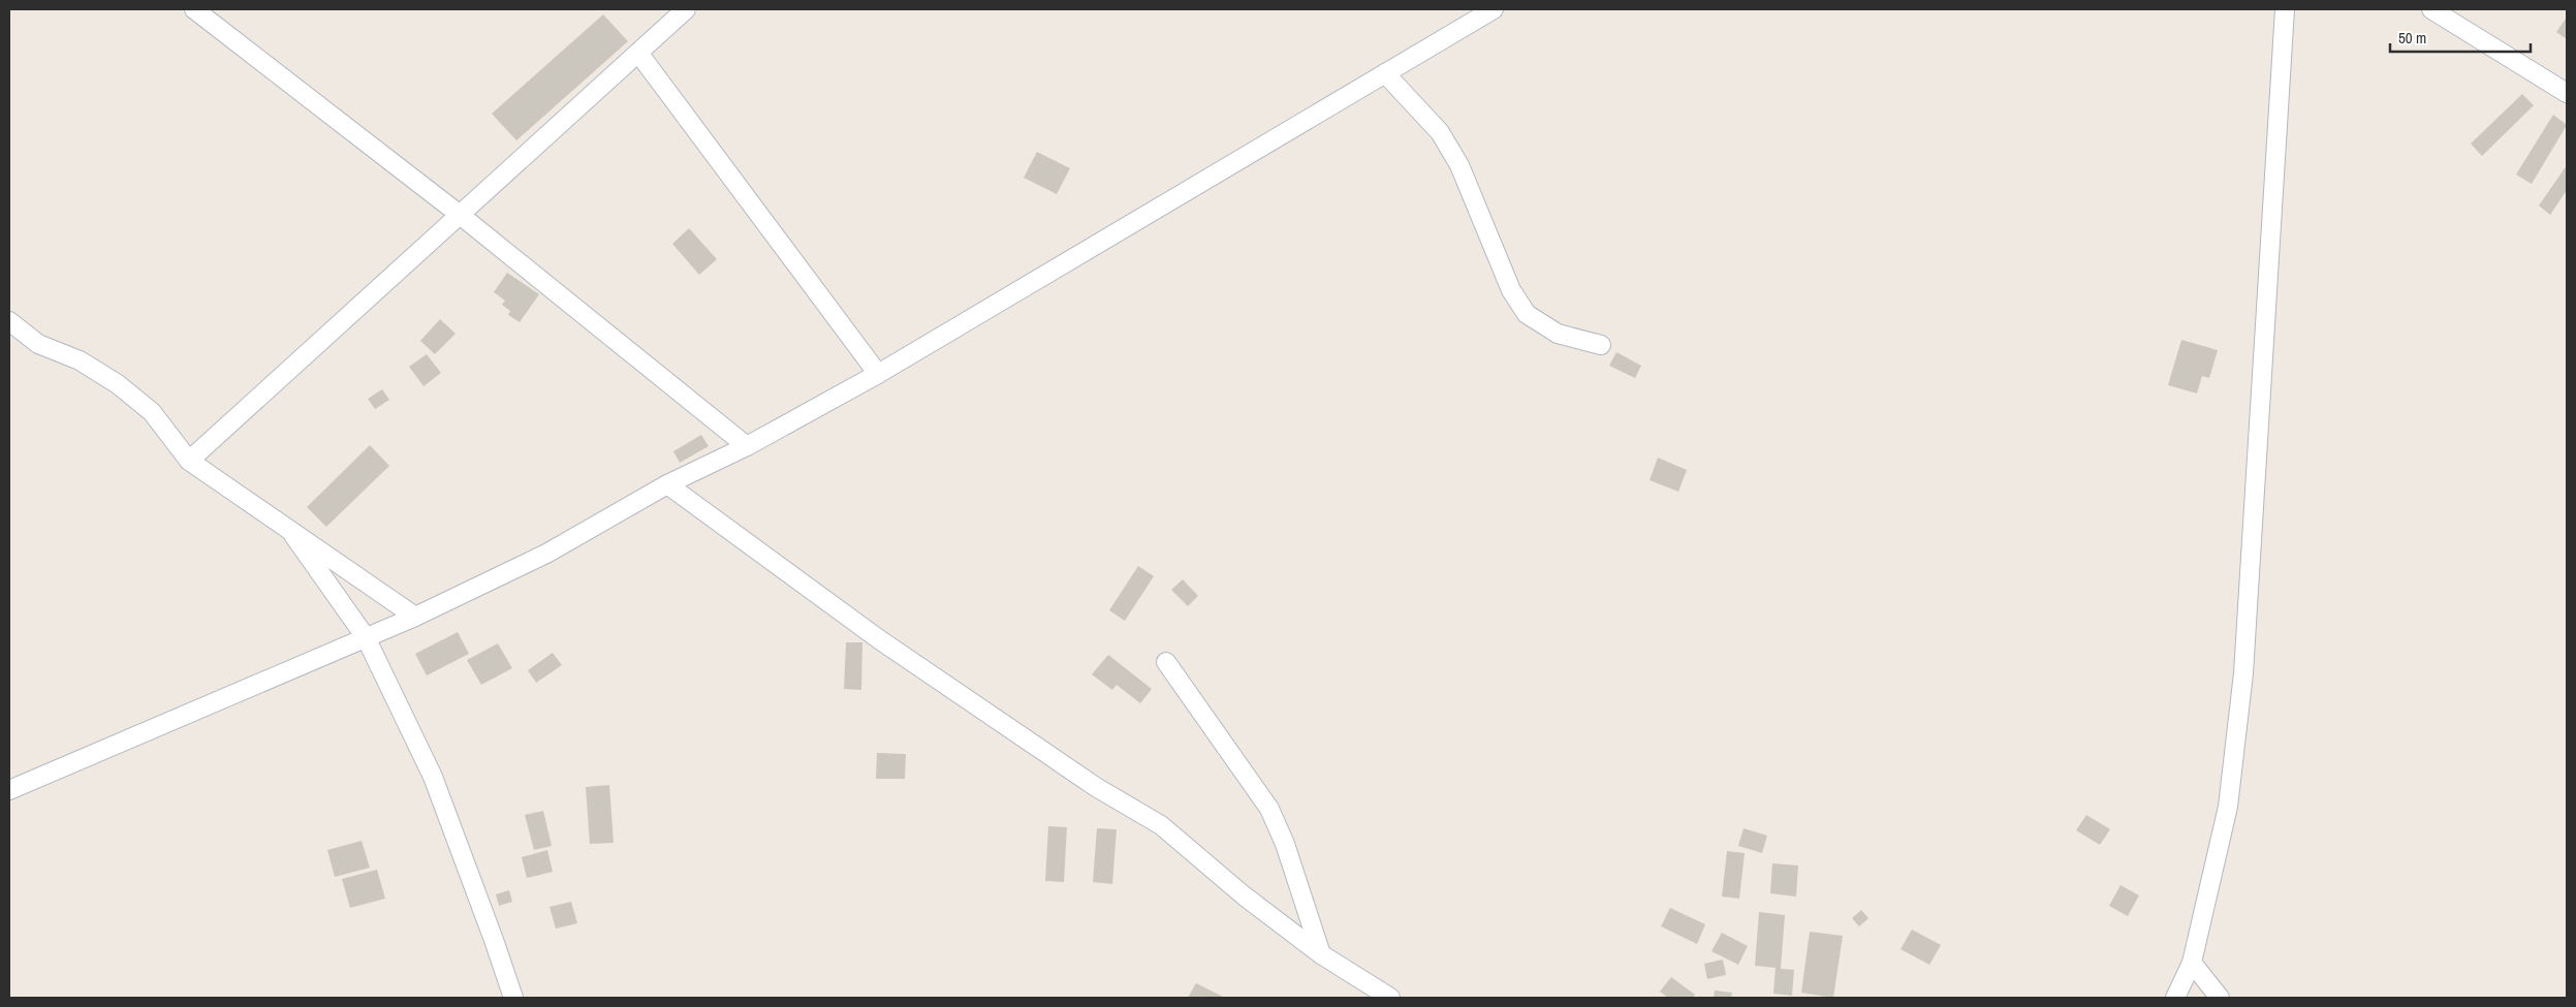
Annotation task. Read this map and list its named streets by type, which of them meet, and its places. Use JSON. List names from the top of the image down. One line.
{"scale_bar":"50 m"}
